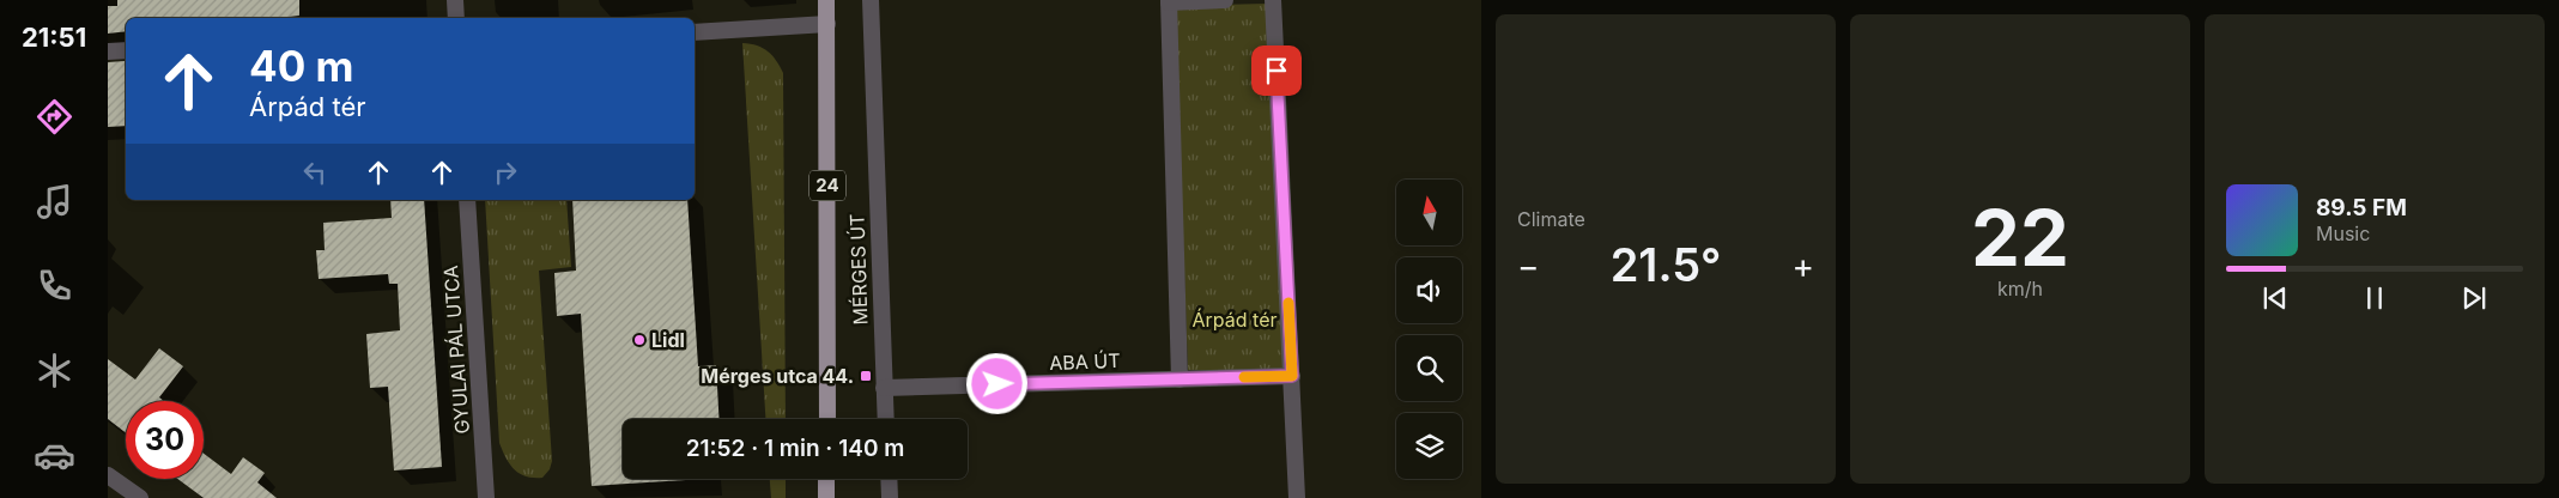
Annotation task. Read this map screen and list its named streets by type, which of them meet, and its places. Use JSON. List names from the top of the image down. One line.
{"streets":{"main road":["24","MÉRGES ÚT"],"street":["GYULAI PÁL UTCA","ABA ÚT"]},"crossings":[["MÉRGES ÚT","ABA ÚT"]],"parks":["Árpád tér"],"places":{"other":["Lidl"],"transit":["Mérges utca 44."]},"north":"top","page":{"tabs":"21:51","tile":["Climate",["22","km/h"]],"turn":["40 m","Árpád tér"],"song":["89.5 FM","Music"],"heat":["−","21.5°","+"],"limit":"30","trip":"21:52 · 1 min · 140 m"}}
